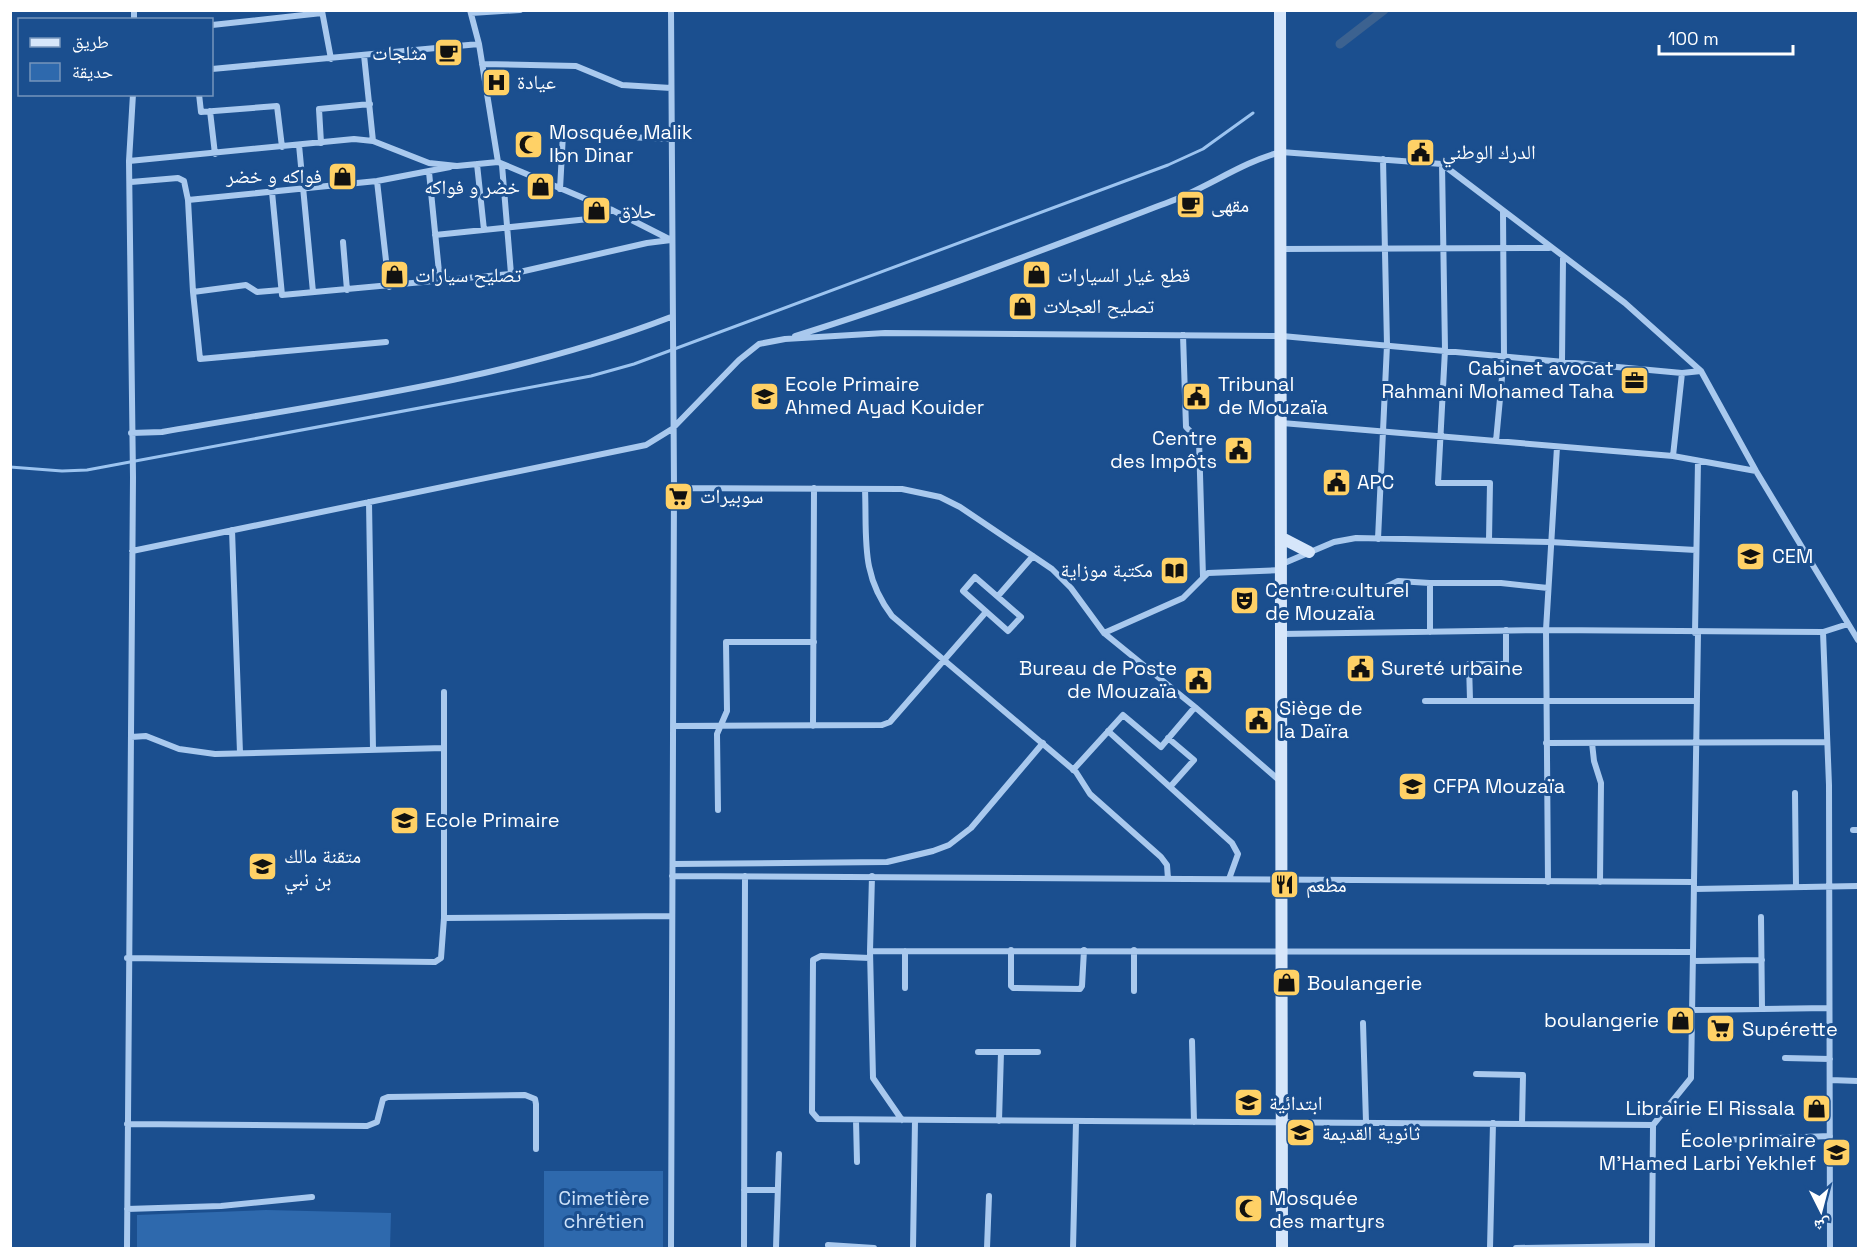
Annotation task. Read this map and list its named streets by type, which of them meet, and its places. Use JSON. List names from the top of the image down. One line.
{"parks":["Cimetière chrétien"],"places":{"cafe":["مثلجات","مقهى"],"hospital":["عيادة"],"mosque":["Mosquée Malik Ibn Dinar","Mosquée des martyrs"],"public building":["الدرك الوطني","Tribunal de Mouzaïa","Centre des Impôts","APC","Sureté urbaine","Bureau de Poste de Mouzaïa","Siège de la Daïra"],"shop":["فواكه و خضر","خضر و فواكه","حلاق","تصليح سيارات","قطع غيار السيارات","تصليح العجلات","Boulangerie","boulangerie","Librairie El Rissala"],"office":["Cabinet avocat Rahmani Mohamed Taha"],"school or university":["Ecole Primaire Ahmed Ayad Kouider","CEM","CFPA Mouzaïa","Ecole Primaire","متقنة مالك بن نبي","ابتدائية","ثانوية القديمة","École primaire M'Hamed Larbi Yekhlef"],"supermarket":["سوبيرات","Supérette"],"library":["مكتبة موزاية"],"theatre":["Centre culturel de Mouzaïa"],"restaurant":["مطعم"]},"legend":["طريق","حديقة"],"scale_bar":"100 m","north":"bottom"}
